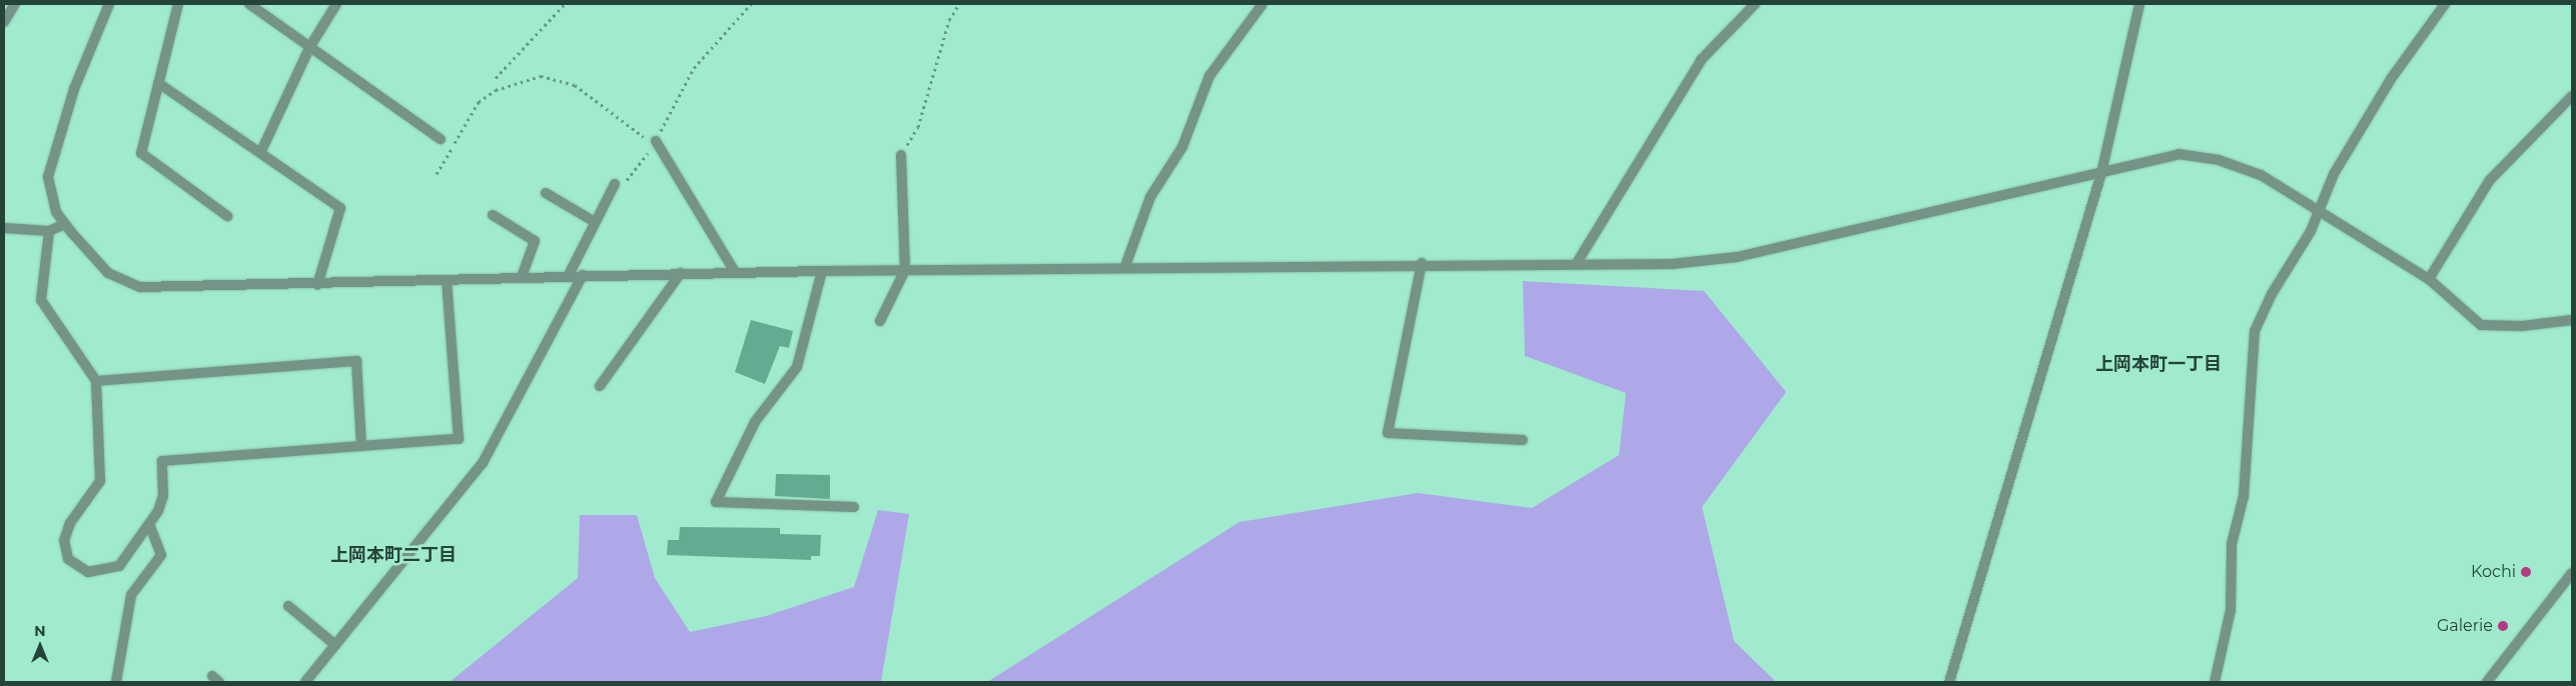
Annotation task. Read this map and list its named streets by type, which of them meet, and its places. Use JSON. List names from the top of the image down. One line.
{"districts":["上岡本町一丁目","上岡本町二丁目"],"places":["Kochi","Galerie"],"north":"top"}
